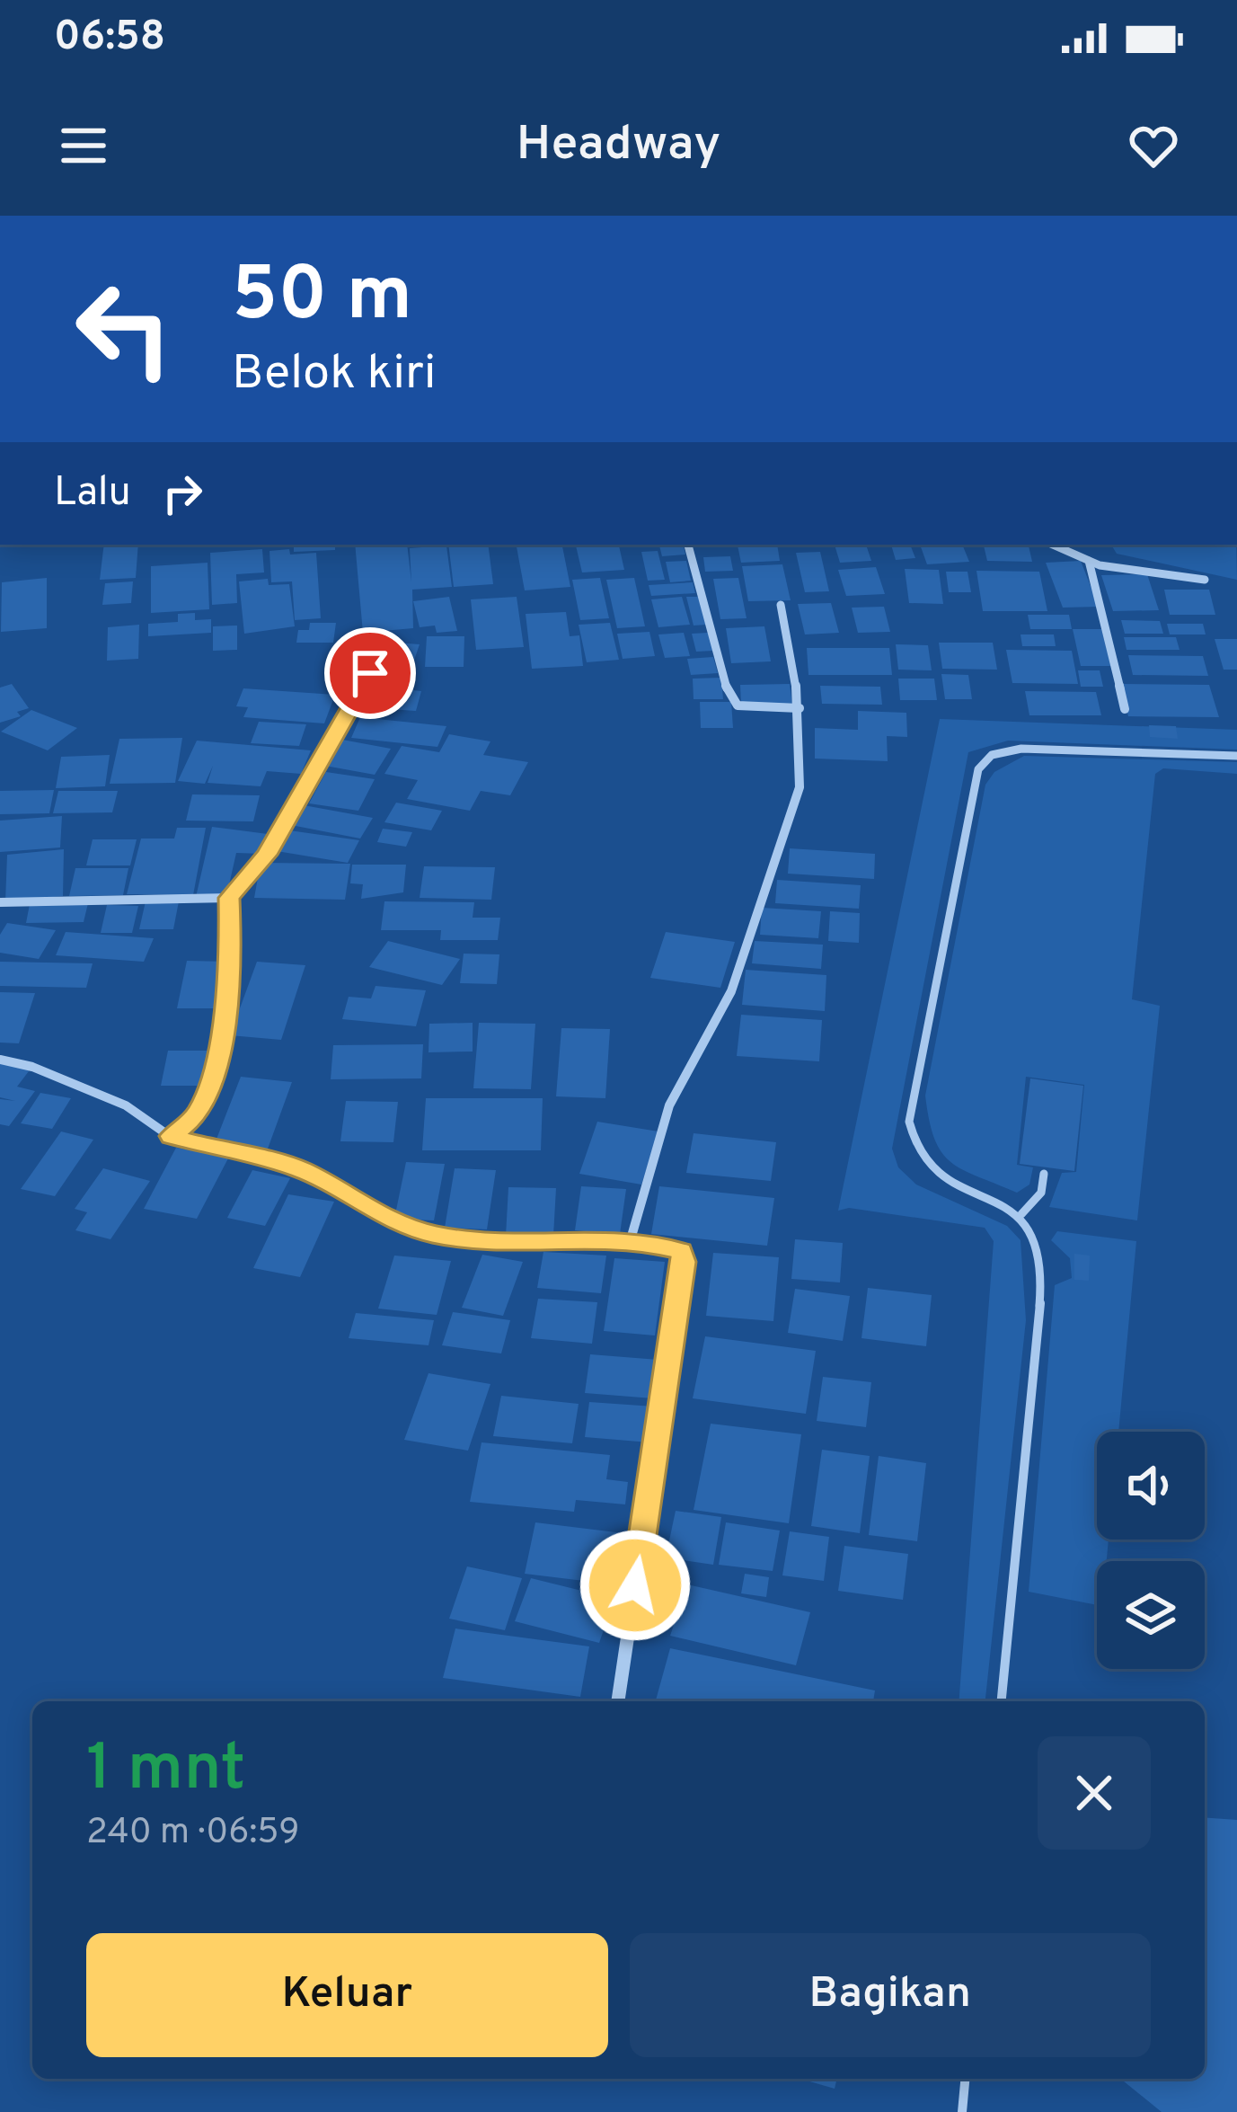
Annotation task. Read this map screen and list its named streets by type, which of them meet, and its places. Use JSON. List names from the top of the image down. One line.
{"page":{"status":"06:58","header":"Headway","turn":["50 m","Belok kiri"],"then":"Lalu","heading":["1 mnt","240 m · 06:59"],"buttons":["Keluar","Bagikan"]}}
